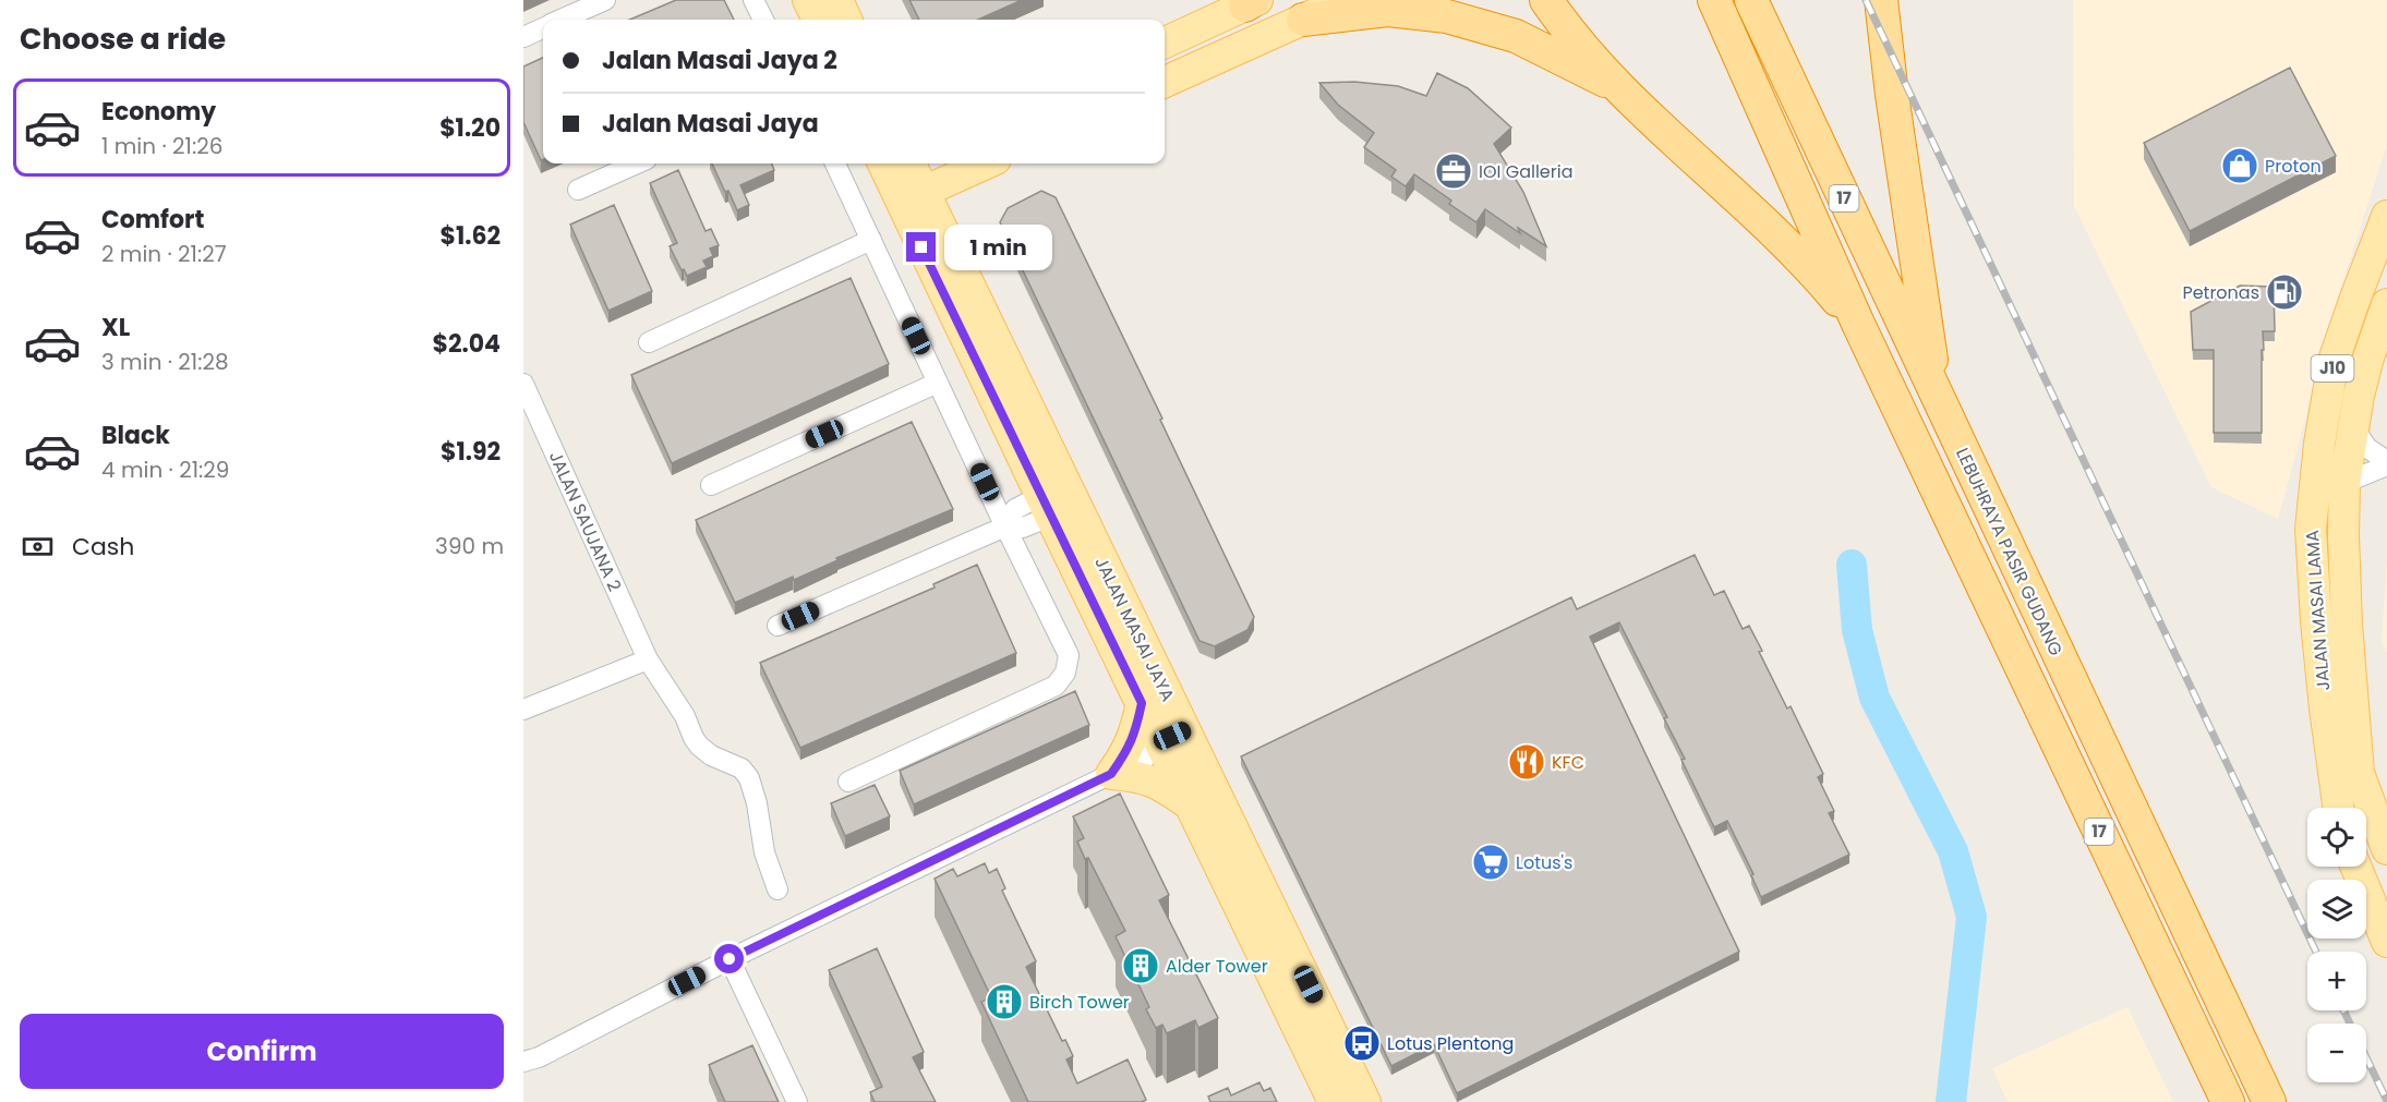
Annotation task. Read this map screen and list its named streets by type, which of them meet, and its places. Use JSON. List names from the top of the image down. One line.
{"streets":{"highway":["17","LEBUHRAYA PASIR GUDANG"],"main road":["J10","JALAN MASAI LAMA","JALAN MASAI JAYA"],"street":["JALAN SAUJANA 2"]},"places":{"shop":["Proton"],"office":["IOI Galleria"],"fuel station":["Petronas"],"restaurant":["KFC"],"supermarket":["Lotus's"],"building":["Alder Tower","Birch Tower"],"bus stop":["Lotus Plentong"]},"page":{"heading":"Choose a ride","banner":["Jalan Masai Jaya 2","Jalan Masai Jaya"],"list":[{"name":"Economy","note":"1 min · 21:26","value":"$1.20"},{"name":"Comfort","note":"2 min · 21:27","value":"$1.62"},{"name":"XL","note":"3 min · 21:28","value":"$2.04"},{"name":"Black","note":"4 min · 21:29","value":"$1.92"}],"bubble":"1 min","pay":["Cash","390 m"],"map_buttons":["+","−"],"buttons":"Confirm"}}
